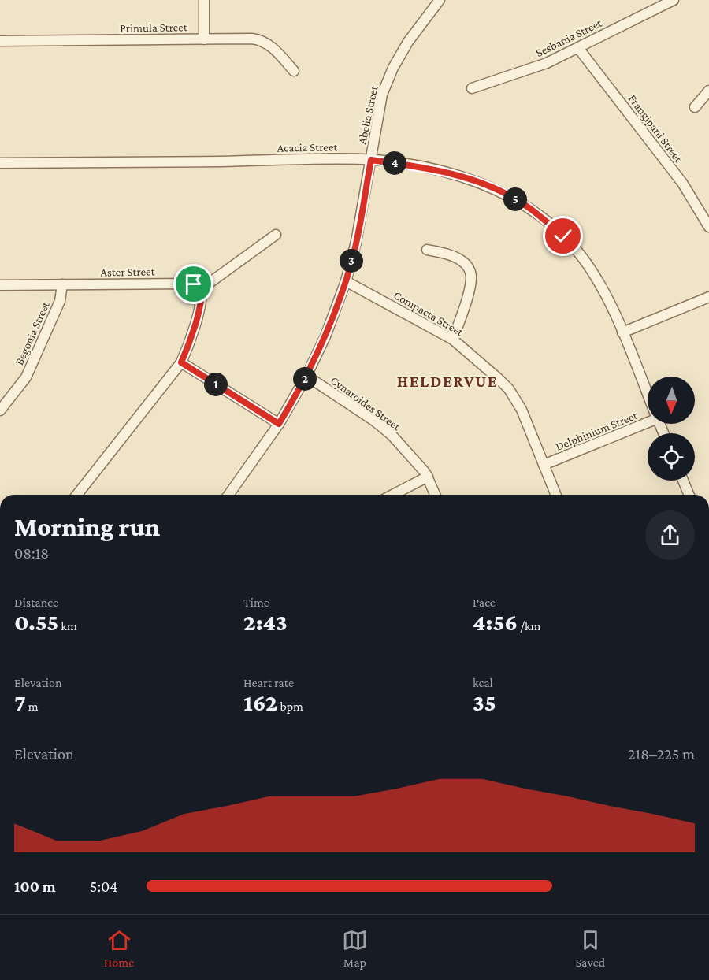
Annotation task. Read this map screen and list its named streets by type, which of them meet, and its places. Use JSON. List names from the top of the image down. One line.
{"streets":{"street":["Primula Street","Sesbania Street","Abelia Street","Frangipani Street","Acacia Street","Aster Street","Compacta Street","Begonia Street","Cynaroides Street","Delphinium Street"]},"crossings":[["Sesbania Street","Frangipani Street"],["Abelia Street","Acacia Street"],["Abelia Street","Compacta Street"],["Abelia Street","Cynaroides Street"],["Aster Street","Begonia Street"],["Compacta Street","Delphinium Street"]],"districts":["HELDERVUE"],"north":"bottom","page":{"pins":["4","5","3","2","1"],"heading":["Morning run","08:18"],"stats":[["Distance","0.55 km"],["Time","2:43"],["Pace","4:56 /km"],["Elevation","7 m"],["Heart rate","162 bpm"],["kcal","35"]],"chart":["Elevation","218–225 m"],"list":[{"name":"100 m","note":"5:04"}],"tabs":["Home","Map","Saved"]}}
